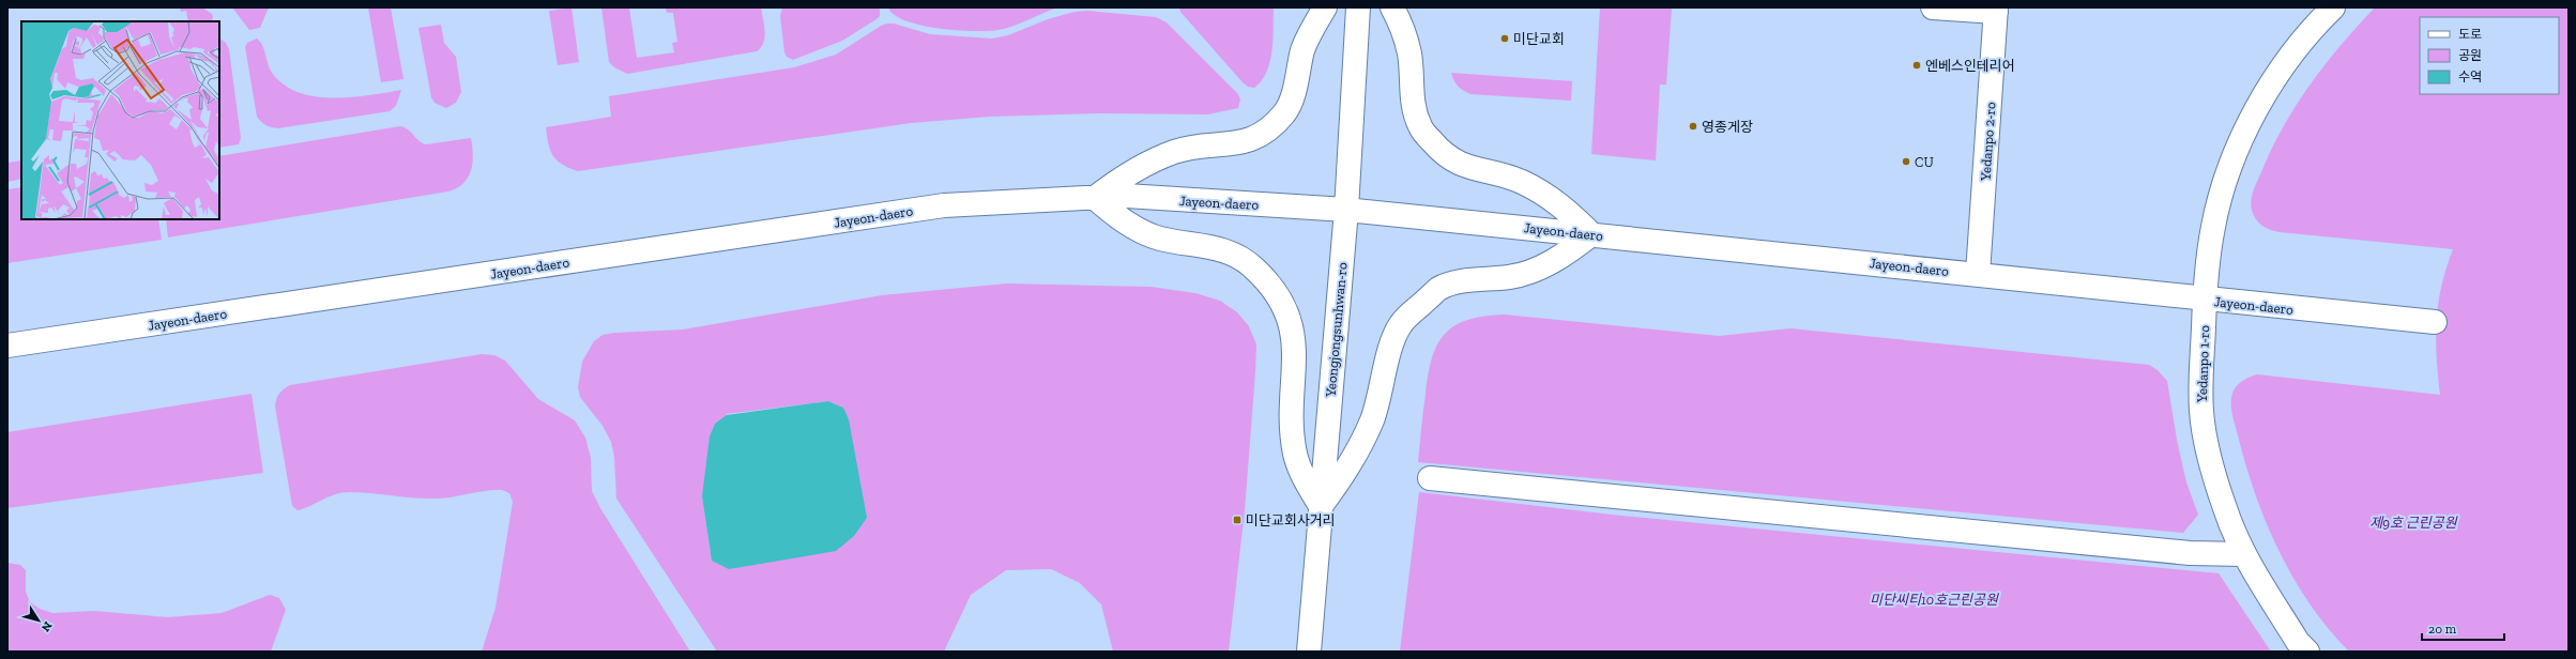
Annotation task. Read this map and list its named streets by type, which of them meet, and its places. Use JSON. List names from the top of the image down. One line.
{"streets":{"main road":["Yedanpo 2-ro","Jayeon-daero","Yeongjongsunhwan-ro","Yedanpo 1-ro"]},"crossings":[["Yedanpo 2-ro","Jayeon-daero"],["Jayeon-daero","Yeongjongsunhwan-ro"],["Jayeon-daero","Yedanpo 1-ro"]],"parks":["제9호 근린공원","미단씨티10호근린공원"],"places":{"other":["미단교회","엔베스인테리어","영종게장","CU"],"transit":["미단교회사거리"]},"legend":["도로","공원","수역"],"scale_bar":"20 m","north":"bottom right"}
